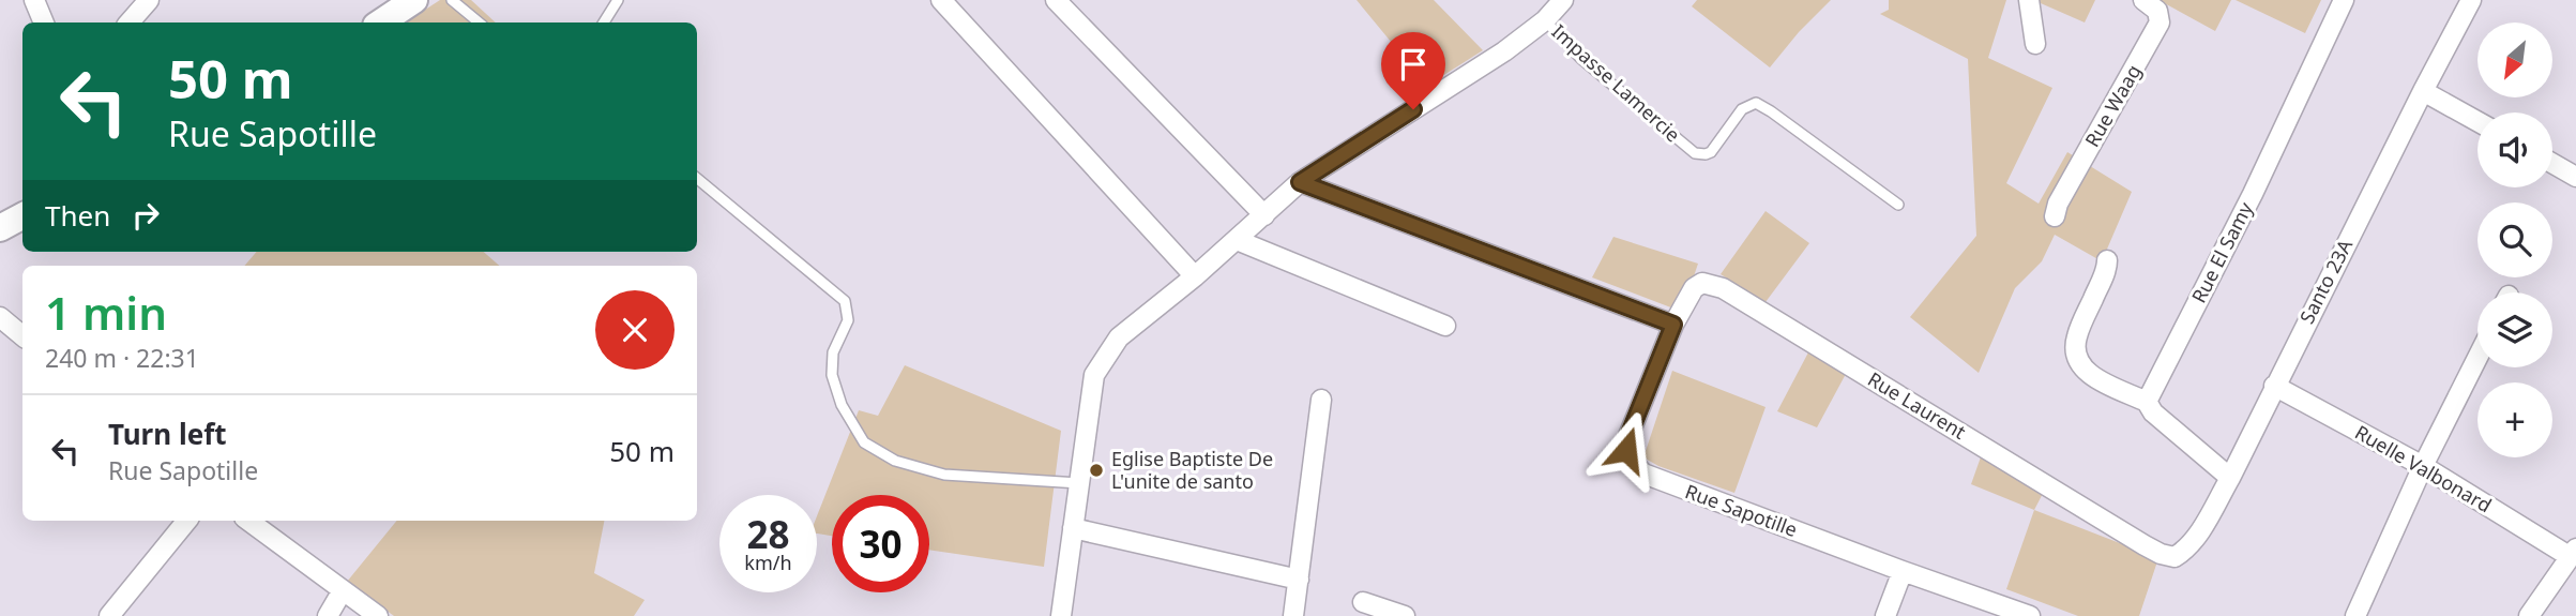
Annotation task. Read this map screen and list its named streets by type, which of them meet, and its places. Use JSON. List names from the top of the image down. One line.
{"streets":{"street":["Rue Waag","Rue El Samy","Santo 23A","Rue Laurent","Ruelle Valbonard","Rue Sapotille"],"lane":["Impasse Lamercie"]},"crossings":[["Santo 23A","Rue Laurent"],["Santo 23A","Ruelle Valbonard"],["Rue Laurent","Rue Sapotille"]],"places":["Eglise Baptiste De L'unite de santo"],"north":"bottom left","page":{"map_buttons":"+","turn":["50 m","Rue Sapotille"],"then":"Then","heading":["1 min","240 m · 22:31"],"list":[{"name":"Turn left","note":"Rue Sapotille","value":"50 m"}],"speed":"28 km/h","limit":"30"}}
